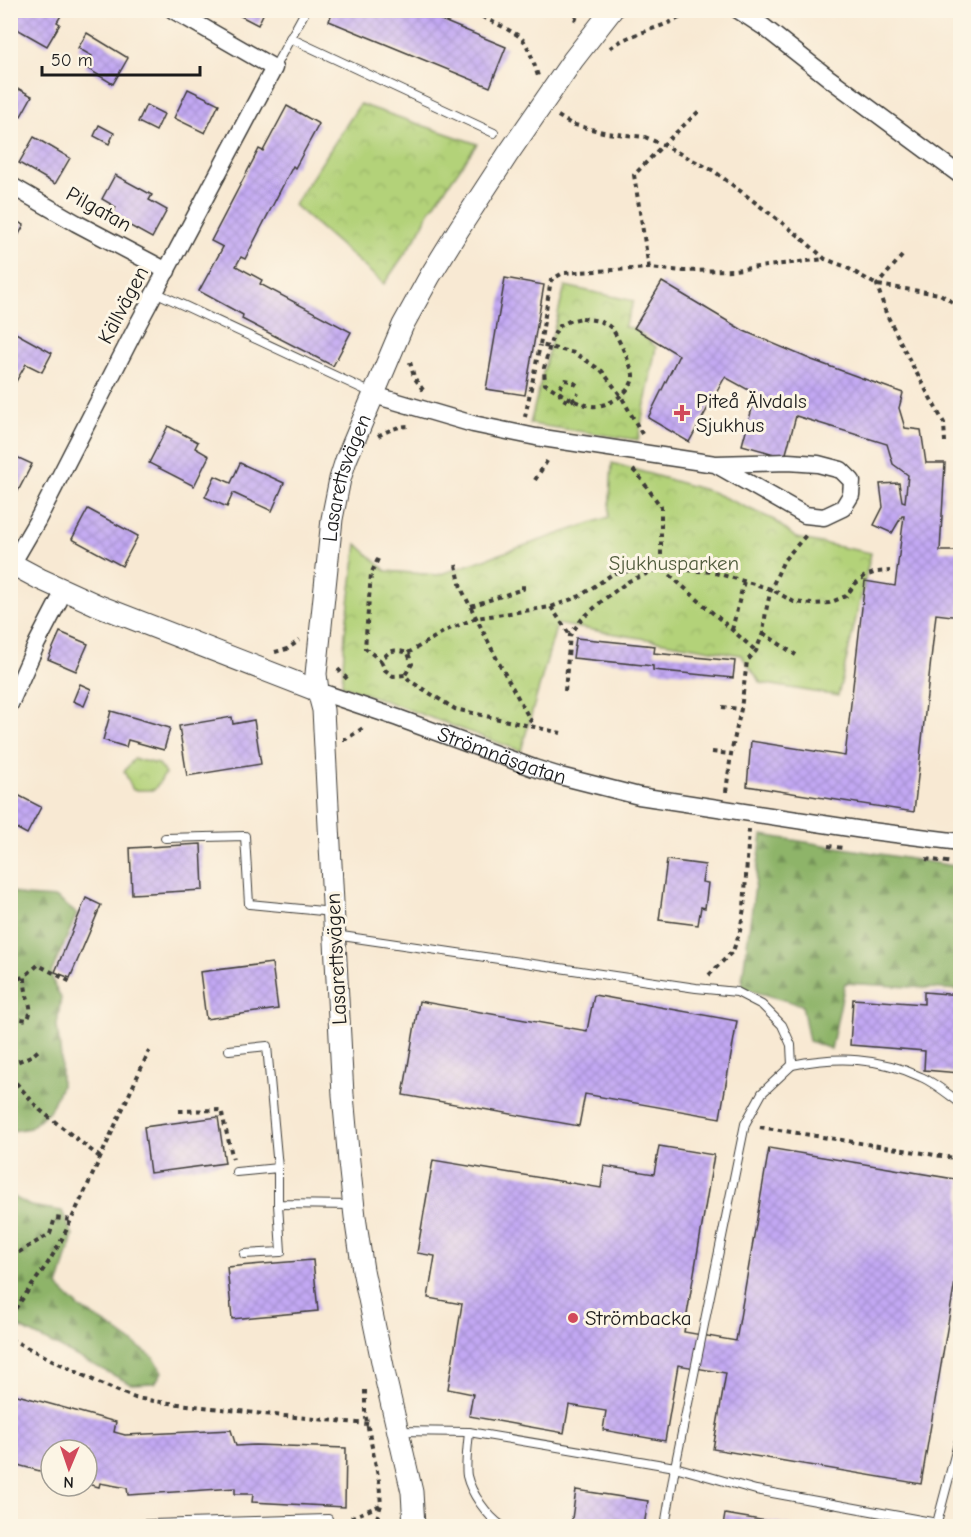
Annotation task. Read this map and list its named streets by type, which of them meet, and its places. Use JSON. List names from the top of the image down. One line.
{"streets":{"street":["Pilgatan","Källvägen","Lasarettsvägen","Strömnäsgatan"]},"crossings":[["Pilgatan","Källvägen"],["Källvägen","Strömnäsgatan"],["Lasarettsvägen","Strömnäsgatan"]],"parks":["Sjukhusparken"],"places":{"health":["Piteå Älvdals Sjukhus"],"other":["Strömbacka"]},"scale_bar":"50 m","north":"bottom"}
